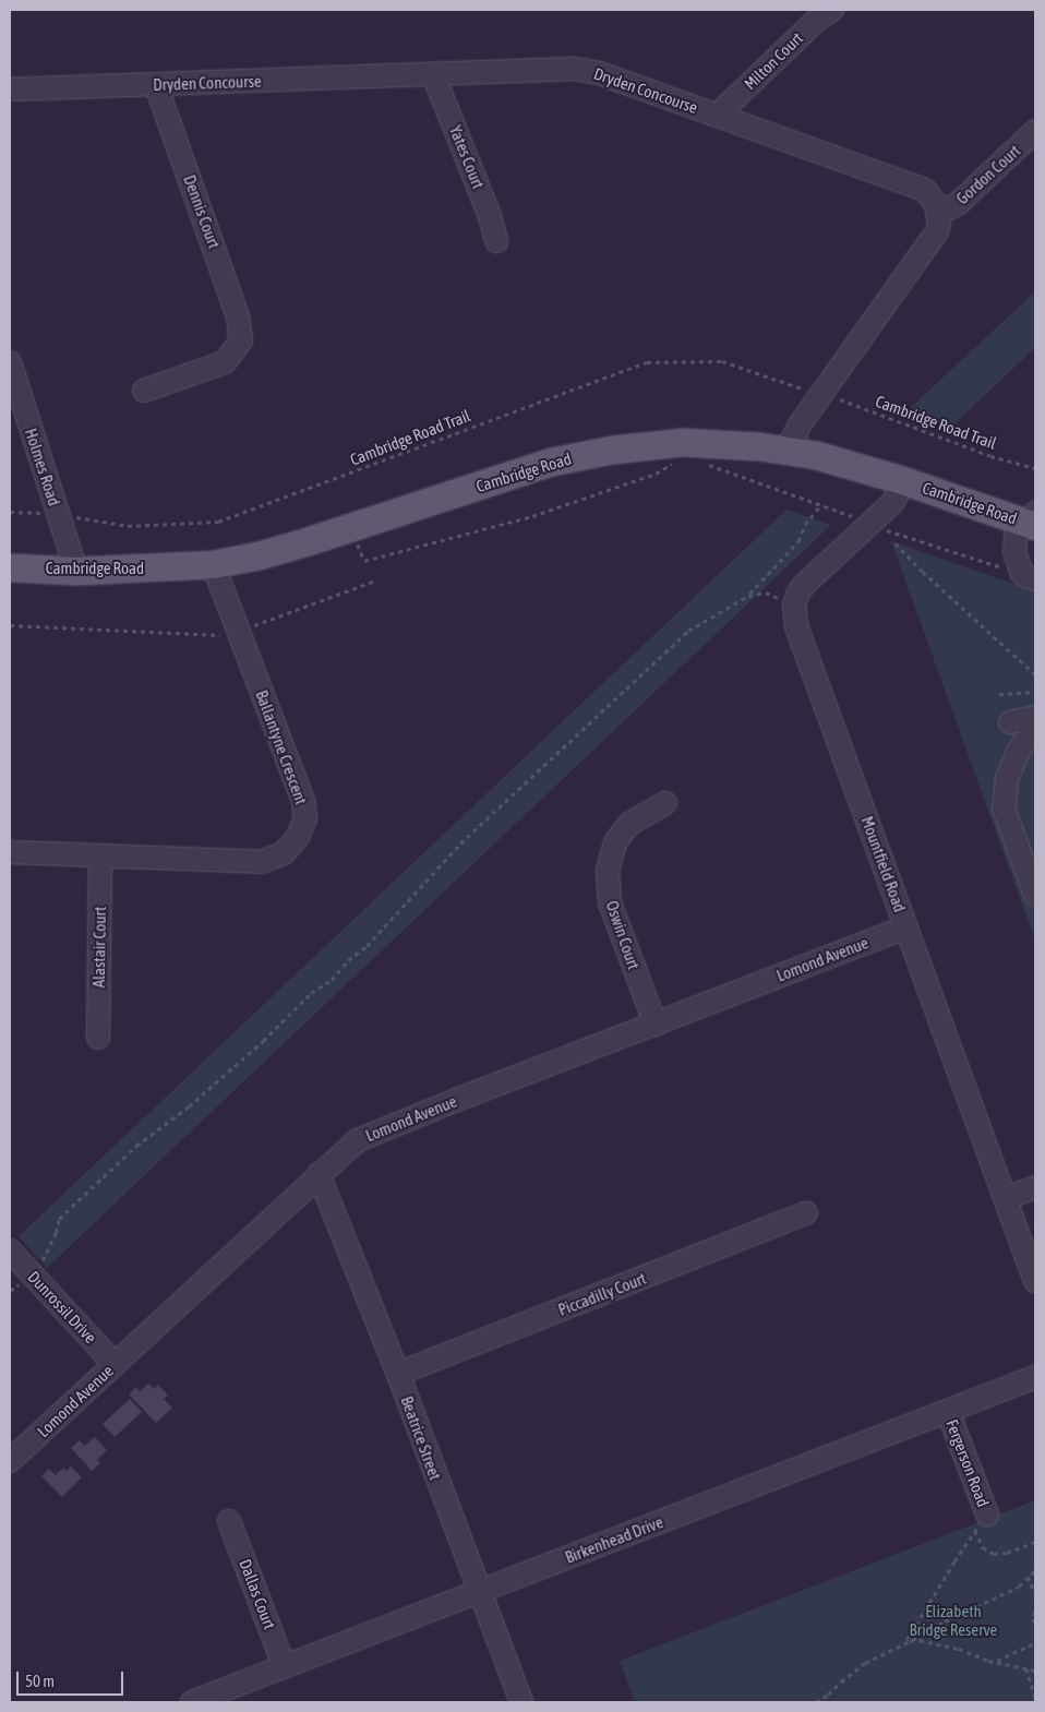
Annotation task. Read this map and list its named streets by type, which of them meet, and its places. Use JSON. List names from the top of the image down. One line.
{"streets":{"main road":["Cambridge Road"],"street":["Milton Court","Dryden Concourse","Yates Court","Gordon Court","Dennis Court","Holmes Road","Ballantyne Crescent","Mountfield Road","Oswin Court","Alastair Court","Lomond Avenue","Piccadilly Court","Dunrossil Drive","Beatrice Street","Fergerson Road","Birkenhead Drive","Dallas Court"],"path":["Cambridge Road Trail"]},"crossings":[["Milton Court","Dryden Concourse"],["Dryden Concourse","Yates Court"],["Dryden Concourse","Gordon Court"],["Dryden Concourse","Dennis Court"],["Cambridge Road Trail","Holmes Road"],["Holmes Road","Cambridge Road"],["Cambridge Road","Ballantyne Crescent"],["Cambridge Road","Mountfield Road"],["Ballantyne Crescent","Alastair Court"],["Mountfield Road","Lomond Avenue"],["Oswin Court","Lomond Avenue"],["Lomond Avenue","Dunrossil Drive"],["Lomond Avenue","Beatrice Street"],["Piccadilly Court","Beatrice Street"],["Beatrice Street","Birkenhead Drive"],["Fergerson Road","Birkenhead Drive"],["Birkenhead Drive","Dallas Court"]],"parks":["Elizabeth Bridge Reserve"],"scale_bar":"50 m"}
